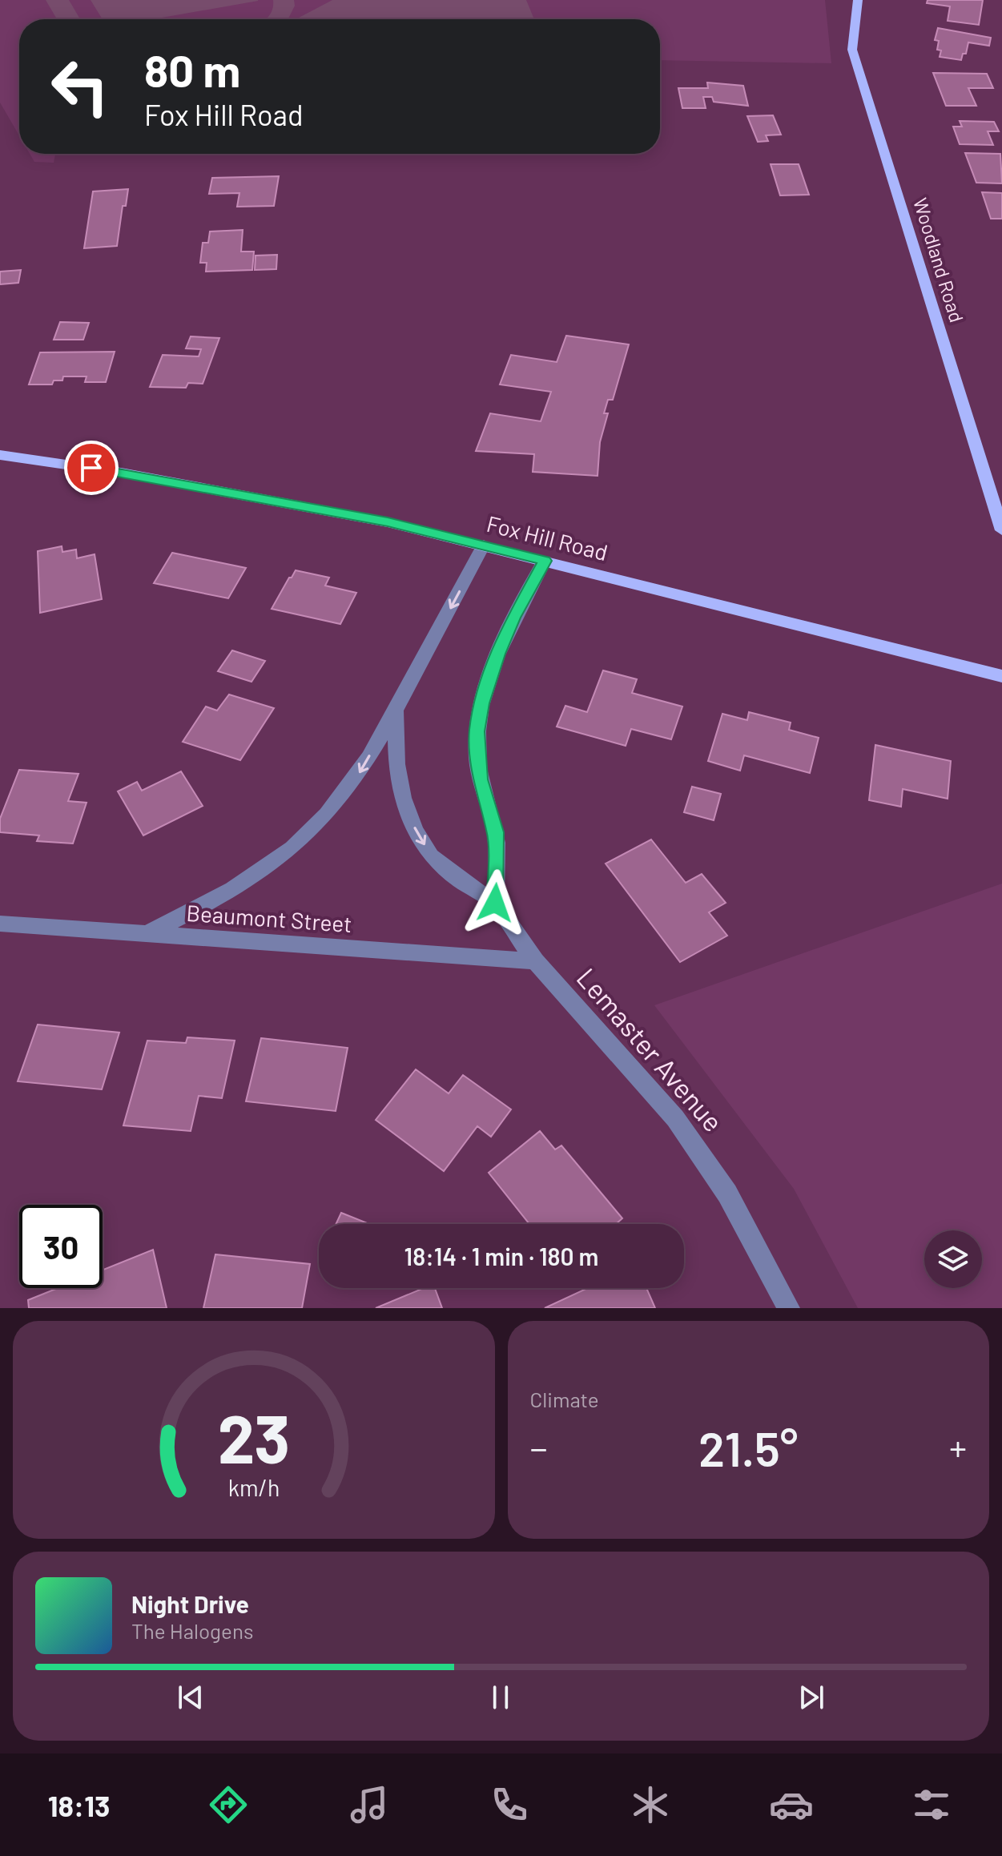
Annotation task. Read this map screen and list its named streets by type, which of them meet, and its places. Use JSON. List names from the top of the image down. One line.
{"streets":{"main road":["Woodland Road","Fox Hill Road"],"street":["Beaumont Street","Lemaster Avenue"]},"crossings":[["Fox Hill Road","Lemaster Avenue"],["Beaumont Street","Lemaster Avenue"]],"page":{"turn":["80 m","Fox Hill Road"],"limit":"30","trip":"18:14 · 1 min · 180 m","tile":"Climate","heat":["−","21.5°","+"],"song":["Night Drive","The Halogens"],"tabs":"18:13","gauge":["23","km/h"]}}
